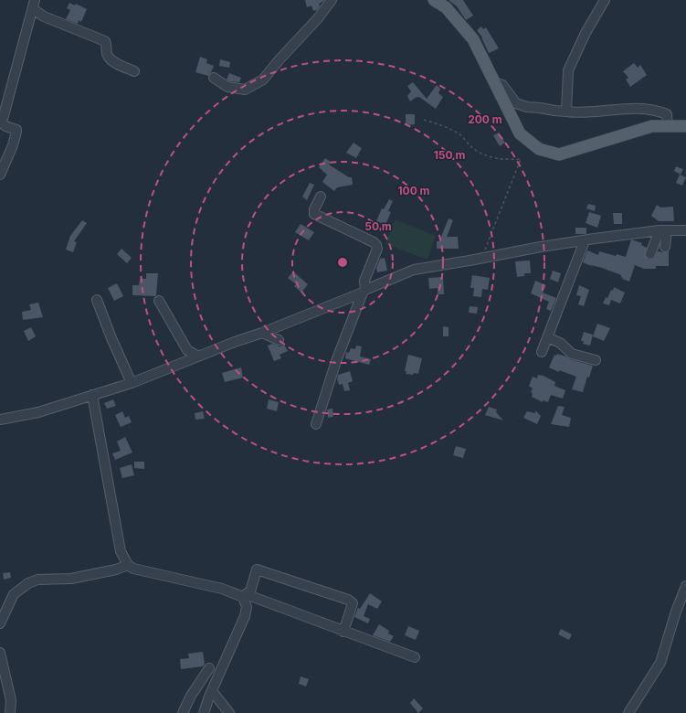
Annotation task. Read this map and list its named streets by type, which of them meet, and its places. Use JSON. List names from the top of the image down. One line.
{"rings":["200 m","150 m","100 m","50 m"]}
